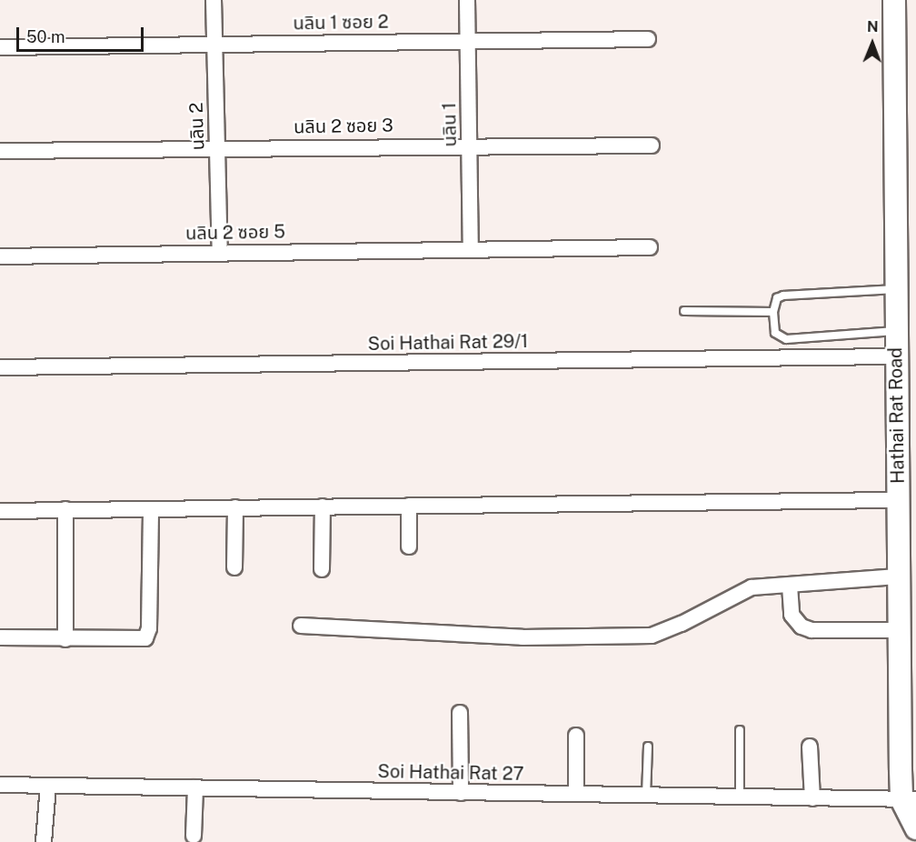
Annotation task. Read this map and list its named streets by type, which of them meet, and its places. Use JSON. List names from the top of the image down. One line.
{"streets":{"main road":["Hathai Rat Road"],"street":["นลิน 1 ซอย 2","นลิน 1","นลิน 2","นลิน 2 ซอย 3","นลิน 2 ซอย 5","Soi Hathai Rat 29/1","Soi Hathai Rat 27"]},"crossings":[["นลิน 1 ซอย 2","นลิน 1"],["นลิน 1 ซอย 2","นลิน 2"],["นลิน 1","นลิน 2 ซอย 3"],["นลิน 1","นลิน 2 ซอย 5"],["นลิน 2","นลิน 2 ซอย 3"],["นลิน 2","นลิน 2 ซอย 5"],["Soi Hathai Rat 29/1","Hathai Rat Road"],["Hathai Rat Road","Soi Hathai Rat 27"]],"scale_bar":"50 m","north":"top"}
